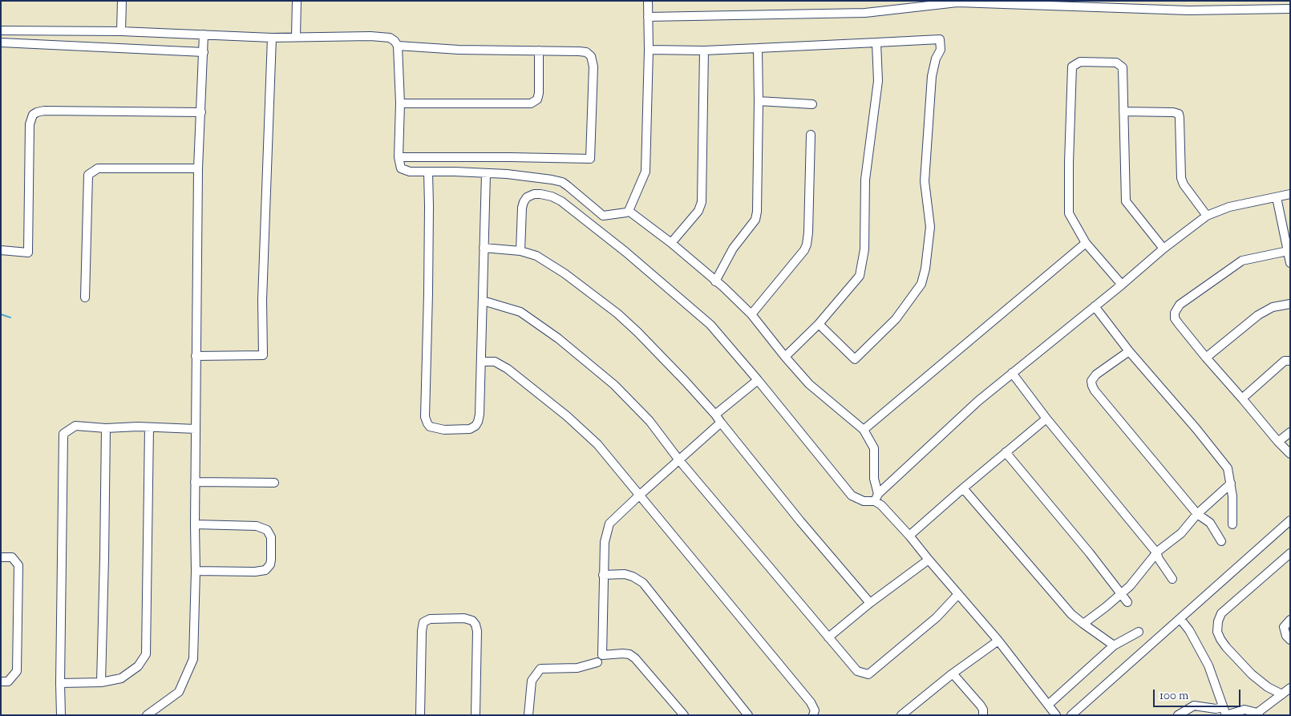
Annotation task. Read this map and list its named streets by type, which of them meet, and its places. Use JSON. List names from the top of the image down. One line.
{"scale_bar":"100 m"}
